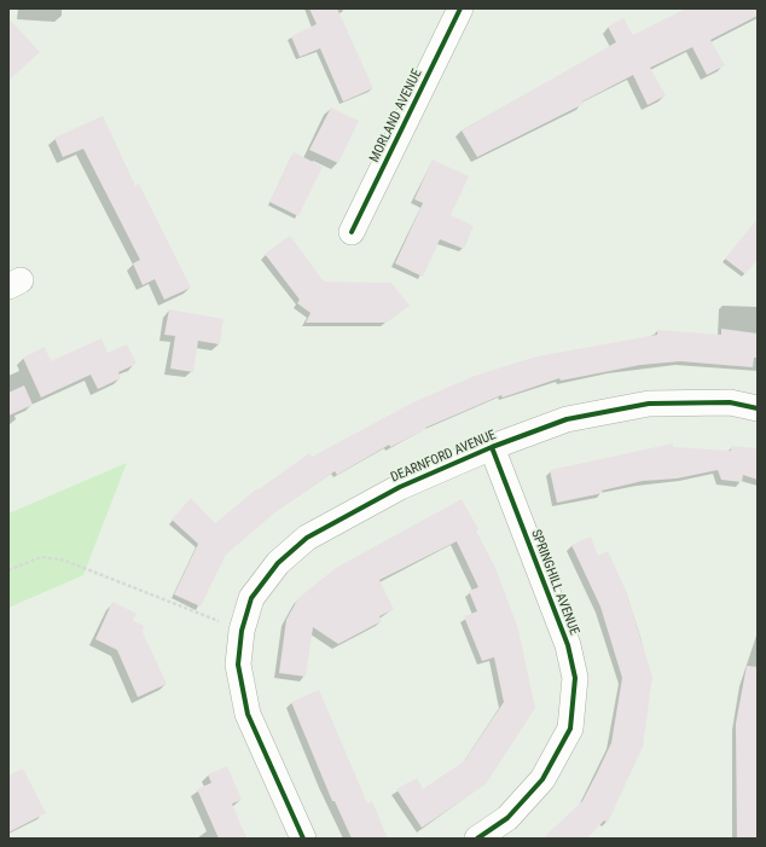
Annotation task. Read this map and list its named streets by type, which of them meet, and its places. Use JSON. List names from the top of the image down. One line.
{"streets":{"street":["MORLAND AVENUE","DEARNFORD AVENUE","SPRINGHILL AVENUE"]},"crossings":[["DEARNFORD AVENUE","SPRINGHILL AVENUE"]]}
